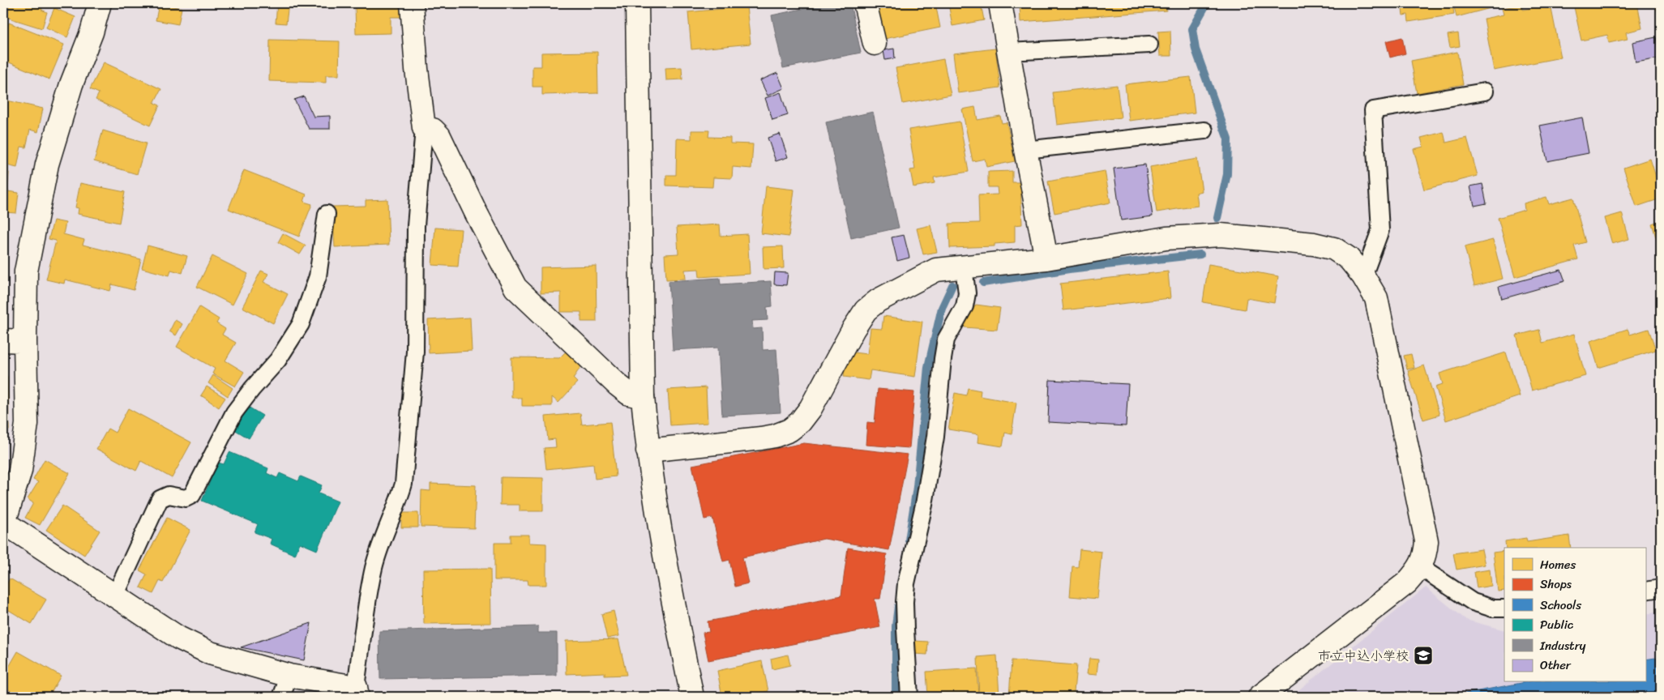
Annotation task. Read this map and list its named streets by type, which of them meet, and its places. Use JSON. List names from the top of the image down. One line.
{"places":{"school or university":["市立中込小学校"]},"legend":["Homes","Shops","Schools","Public","Industry","Other"]}
